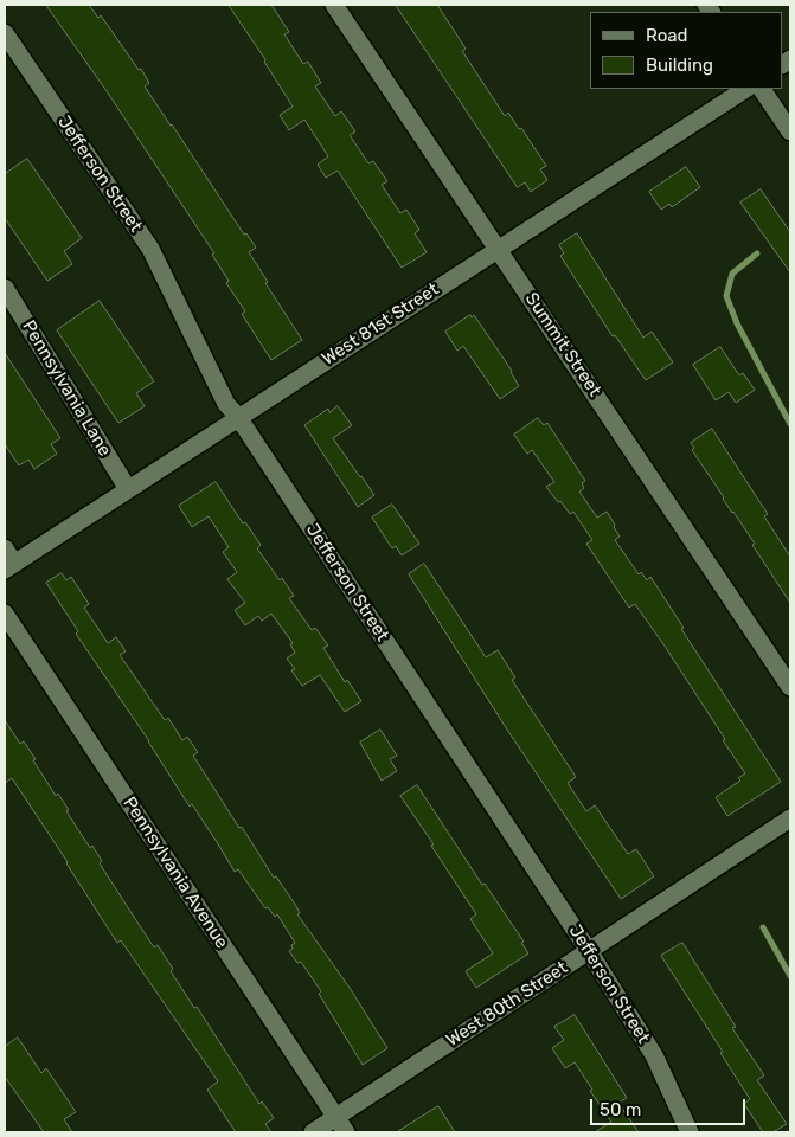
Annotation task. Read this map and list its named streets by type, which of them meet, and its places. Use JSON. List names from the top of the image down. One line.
{"streets":{"street":["Jefferson Street","West 81st Street","Summit Street","Pennsylvania Lane","Pennsylvania Avenue","West 80th Street"]},"crossings":[["Jefferson Street","West 81st Street"],["Jefferson Street","West 80th Street"],["West 81st Street","Summit Street"],["West 81st Street","Pennsylvania Lane"],["Pennsylvania Avenue","West 80th Street"]],"legend":["Road","Building"],"scale_bar":"50 m"}
